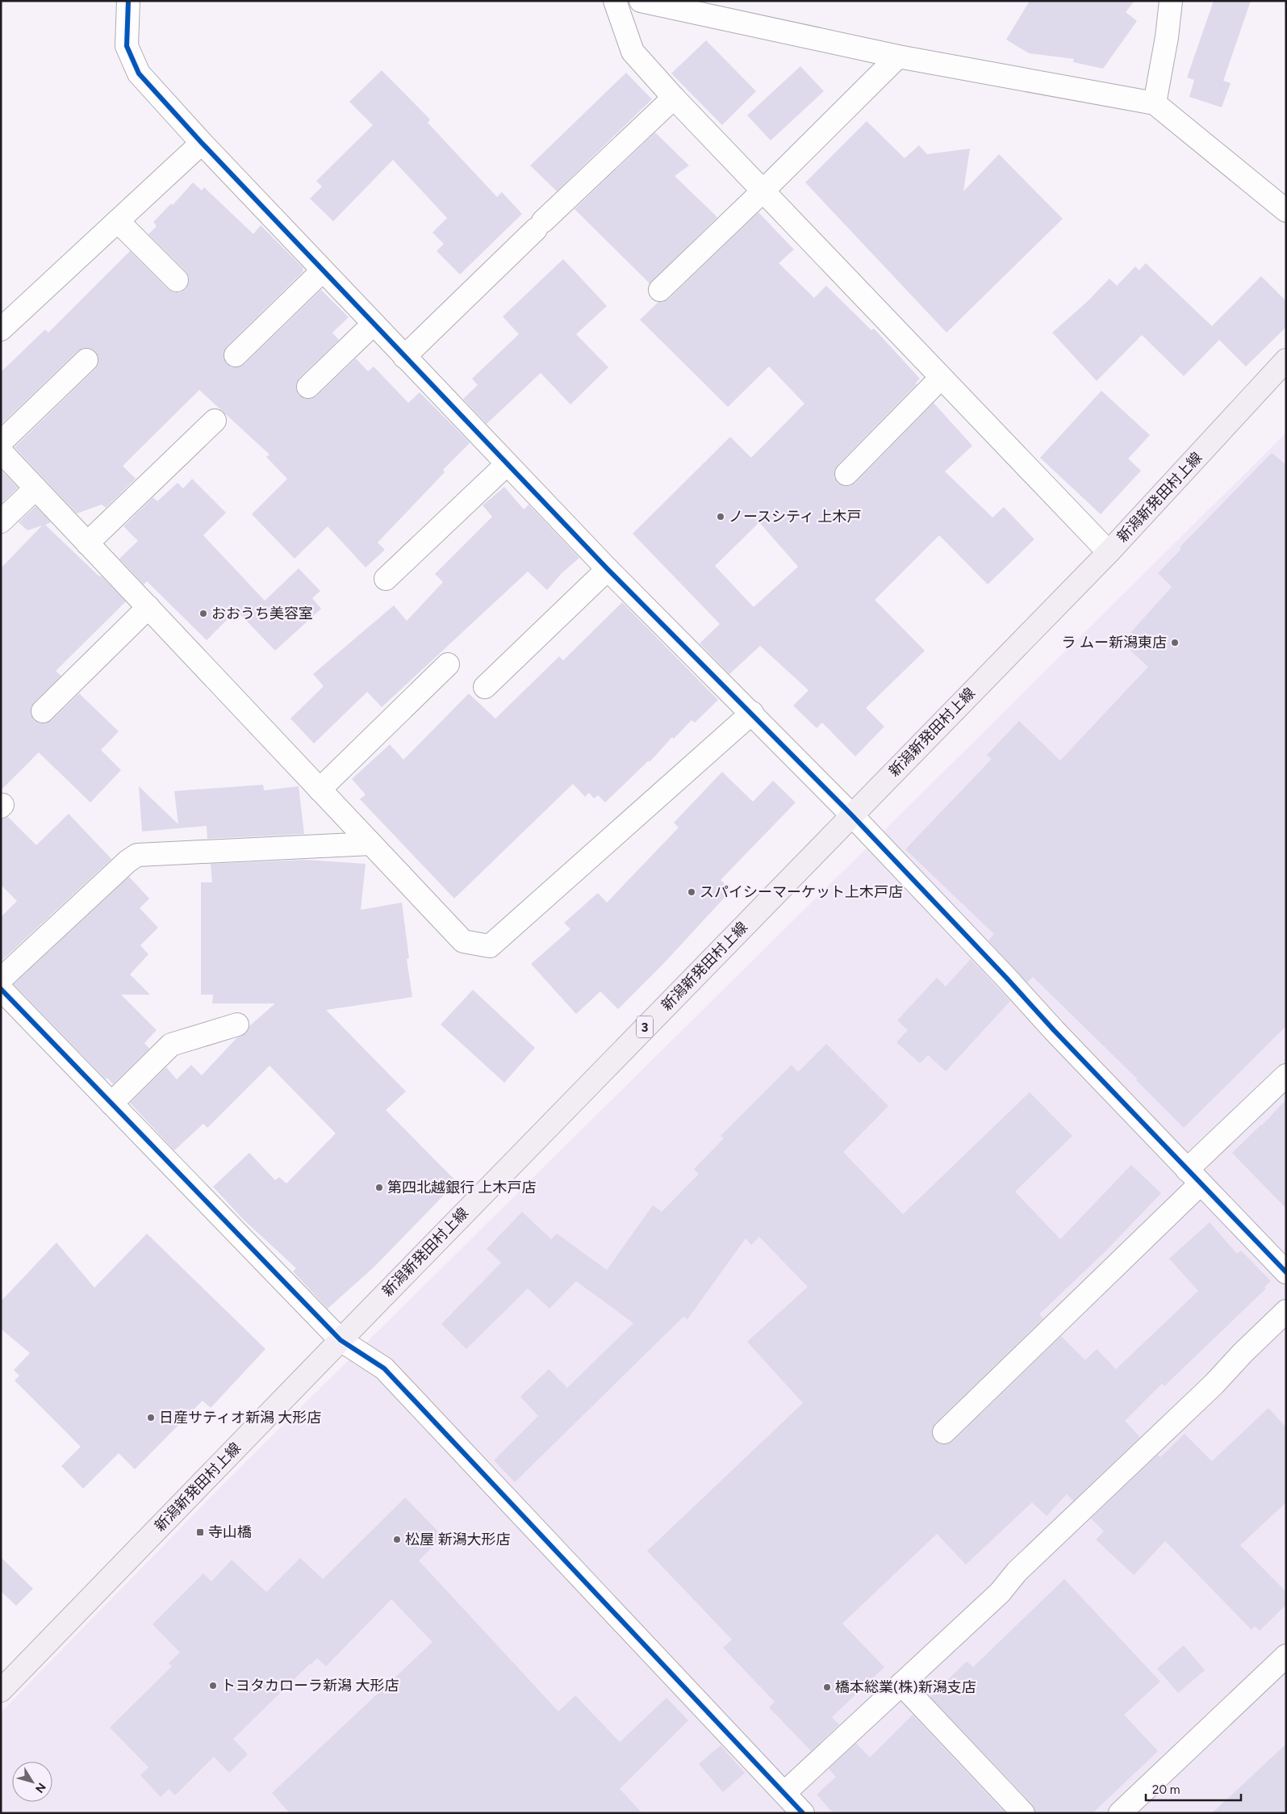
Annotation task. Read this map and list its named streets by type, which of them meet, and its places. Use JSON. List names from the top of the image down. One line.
{"streets":{"main road":["新潟新発田村上線","3"]},"places":{"other":["ノースシティ 上木戸","おおうち美容室","ラ ムー新潟東店","スパイシーマーケット上木戸店","第四北越銀行 上木戸店","日産サティオ新潟 大形店","松屋 新潟大形店","トヨタカローラ新潟 大形店","橋本総業(株)新潟支店"],"transit":["寺山橋"]},"scale_bar":"20 m","north":"bottom right"}
